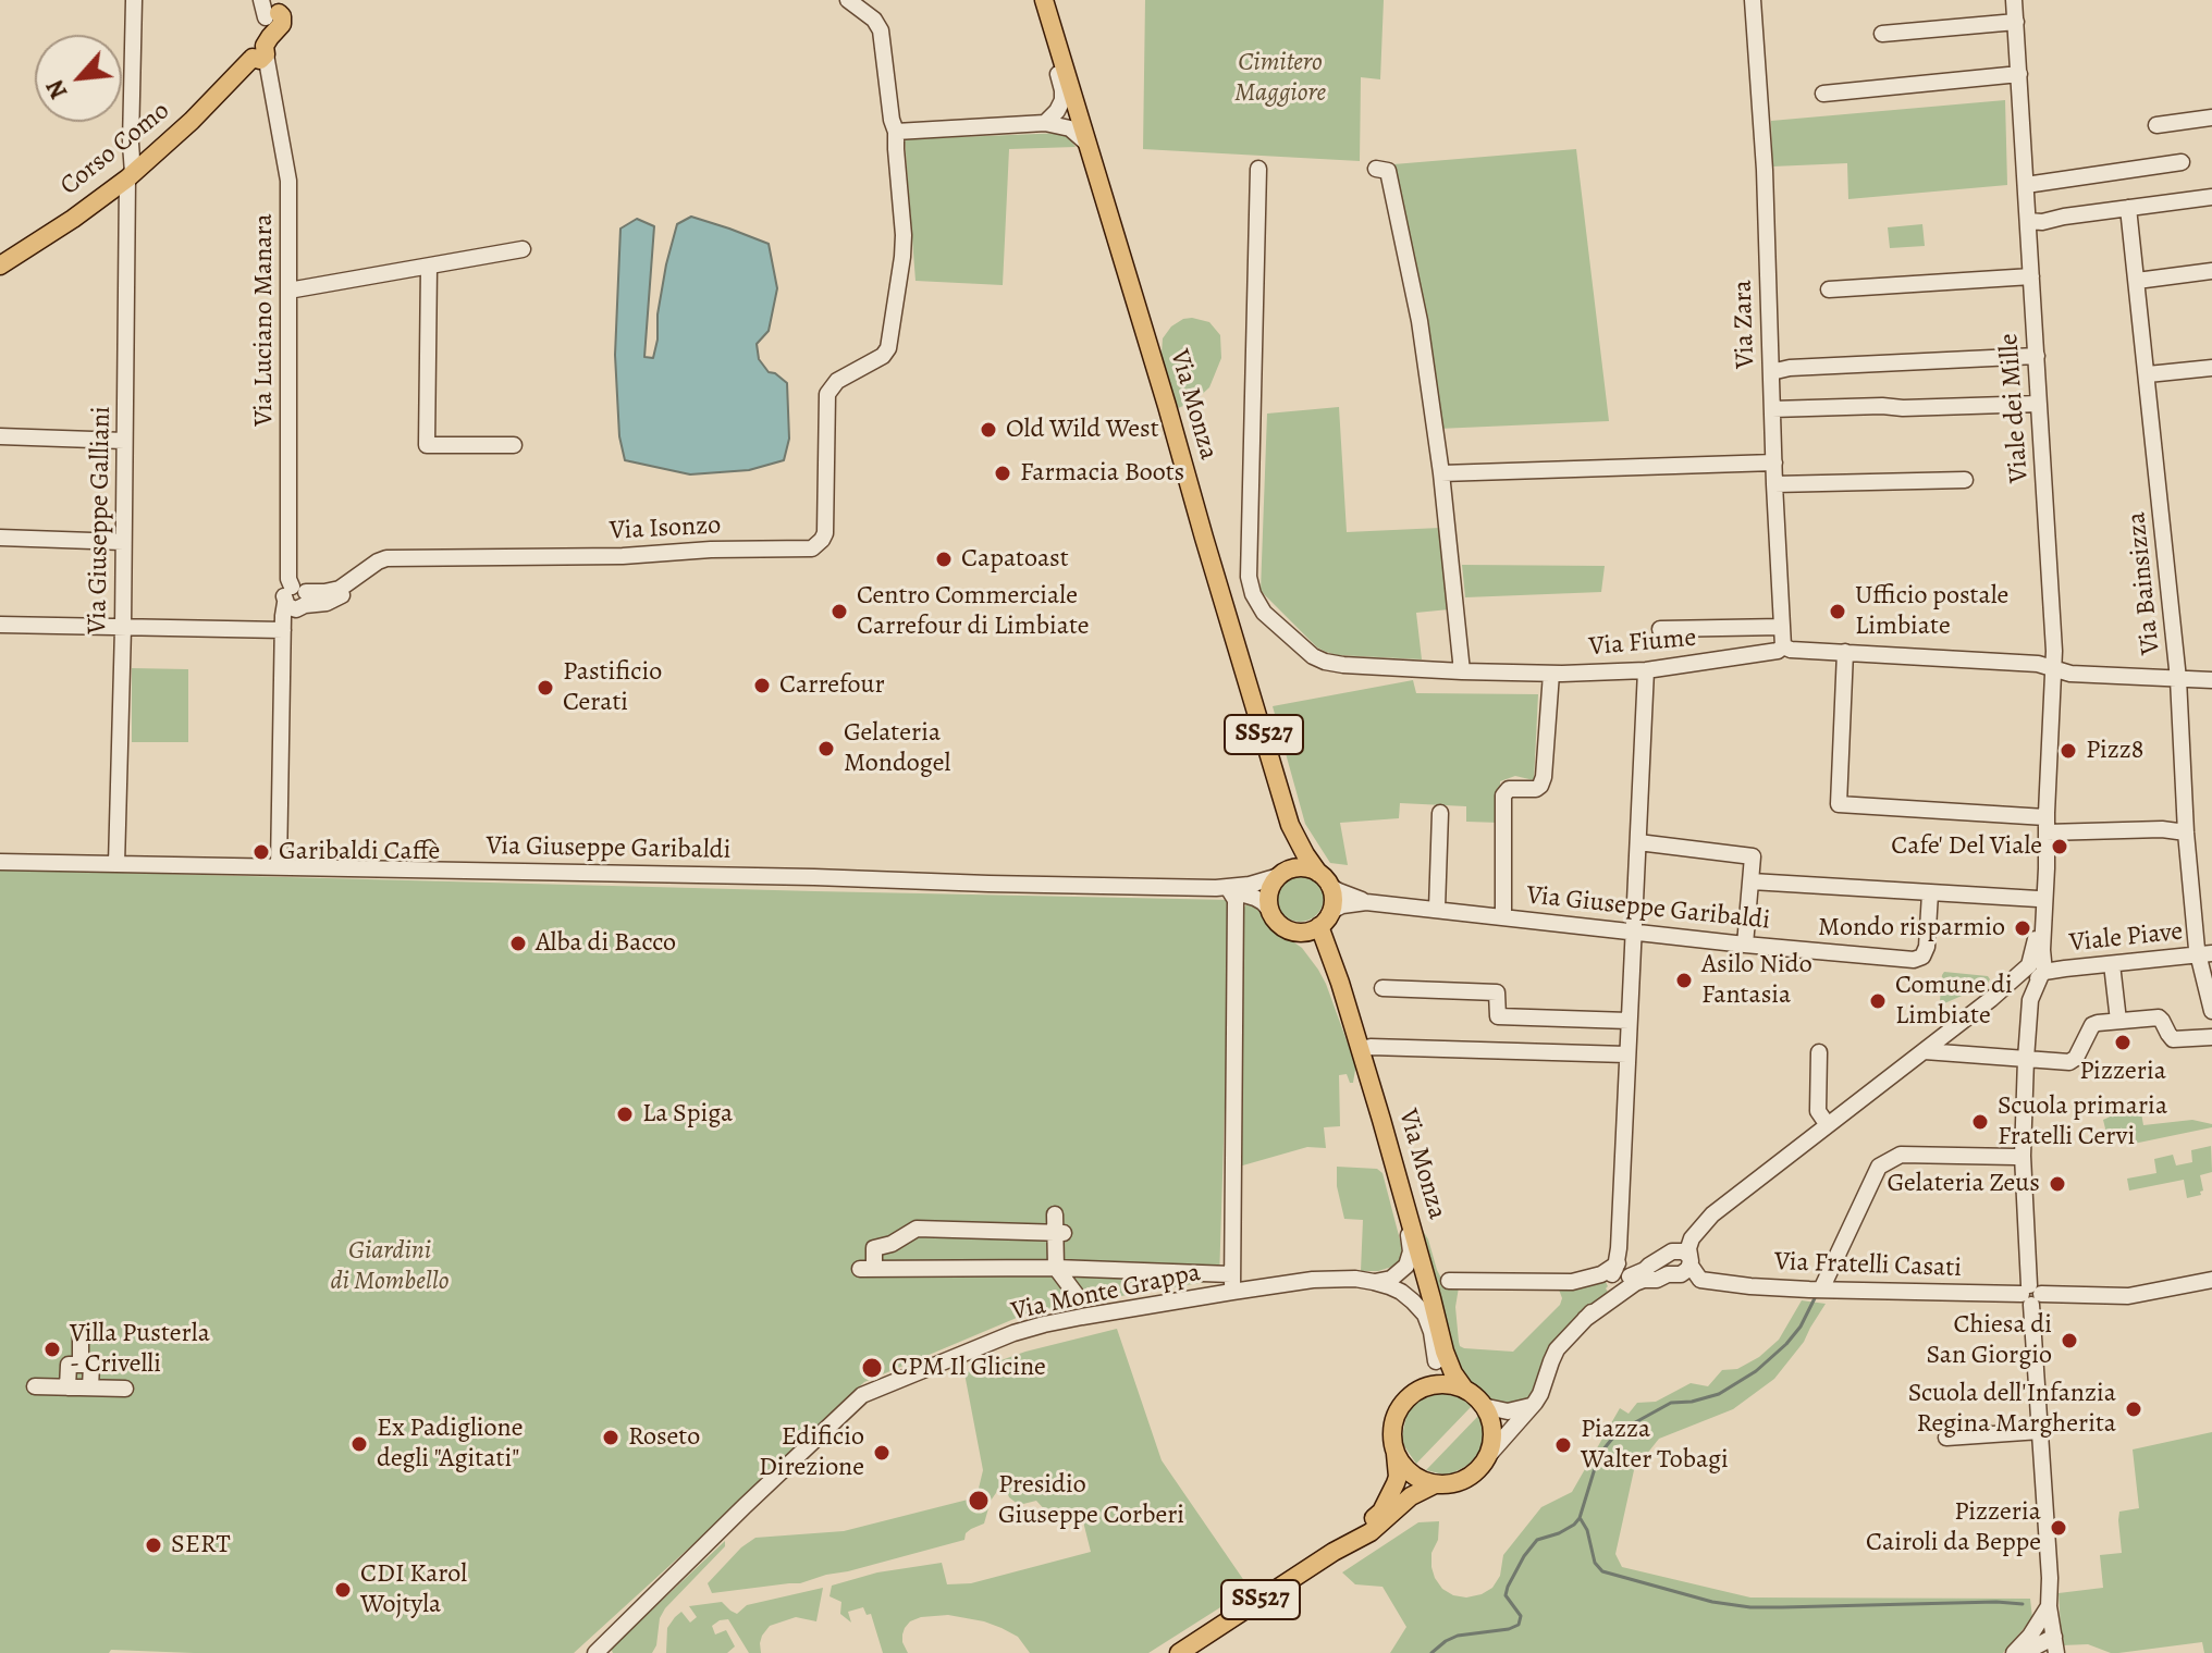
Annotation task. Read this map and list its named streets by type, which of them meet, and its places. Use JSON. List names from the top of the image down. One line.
{"streets":{"main road":["Corso Como","Via Monza","SS527"],"street":["Via Luciano Manara","Via Zara","Viale dei Mille","Via Giuseppe Galliani","Via Isonzo","Via Bainsizza","Via Fiume","Via Giuseppe Garibaldi","Viale Piave","Via Fratelli Casati","Via Monte Grappa"]},"crossings":[["Corso Como","Via Luciano Manara"],["Corso Como","Via Giuseppe Galliani"],["Via Luciano Manara","Via Isonzo"],["Via Zara","Via Fiume"],["Via Monza","SS527"],["Via Monza","Via Giuseppe Garibaldi"],["Via Monza","Via Monte Grappa"],["Viale dei Mille","Via Fiume"],["Viale dei Mille","Viale Piave"],["Via Giuseppe Galliani","Via Giuseppe Garibaldi"],["Via Bainsizza","Via Fiume"],["Via Bainsizza","Viale Piave"],["SS527","Via Monte Grappa"]],"parks":["Cimitero Maggiore","Giardini di Mombello"],"places":["Old Wild West","Farmacia Boots","Capatoast","Centro Commerciale Carrefour di Limbiate","Ufficio postale Limbiate","Carrefour","Pastificio Cerati","Gelateria Mondogel","Pizz8","Cafe' Del Viale","Garibaldi Caffè","Mondo risparmio","Alba di Bacco","Asilo Nido Fantasia","Comune di Limbiate","Pizzeria","La Spiga","Scuola primaria Fratelli Cervi","Gelateria Zeus","Chiesa di San Giorgio","Villa Pusterla - Crivelli","CPM Il Glicine","Scuola dell'Infanzia Regina Margherita","Roseto","Ex Padiglione degli \"Agitati\"","Piazza Walter Tobagi","Edificio Direzione","Presidio Giuseppe Corberi","Pizzeria Cairoli da Beppe","SERT","CDI Karol Wojtyla"],"north":"bottom left"}
